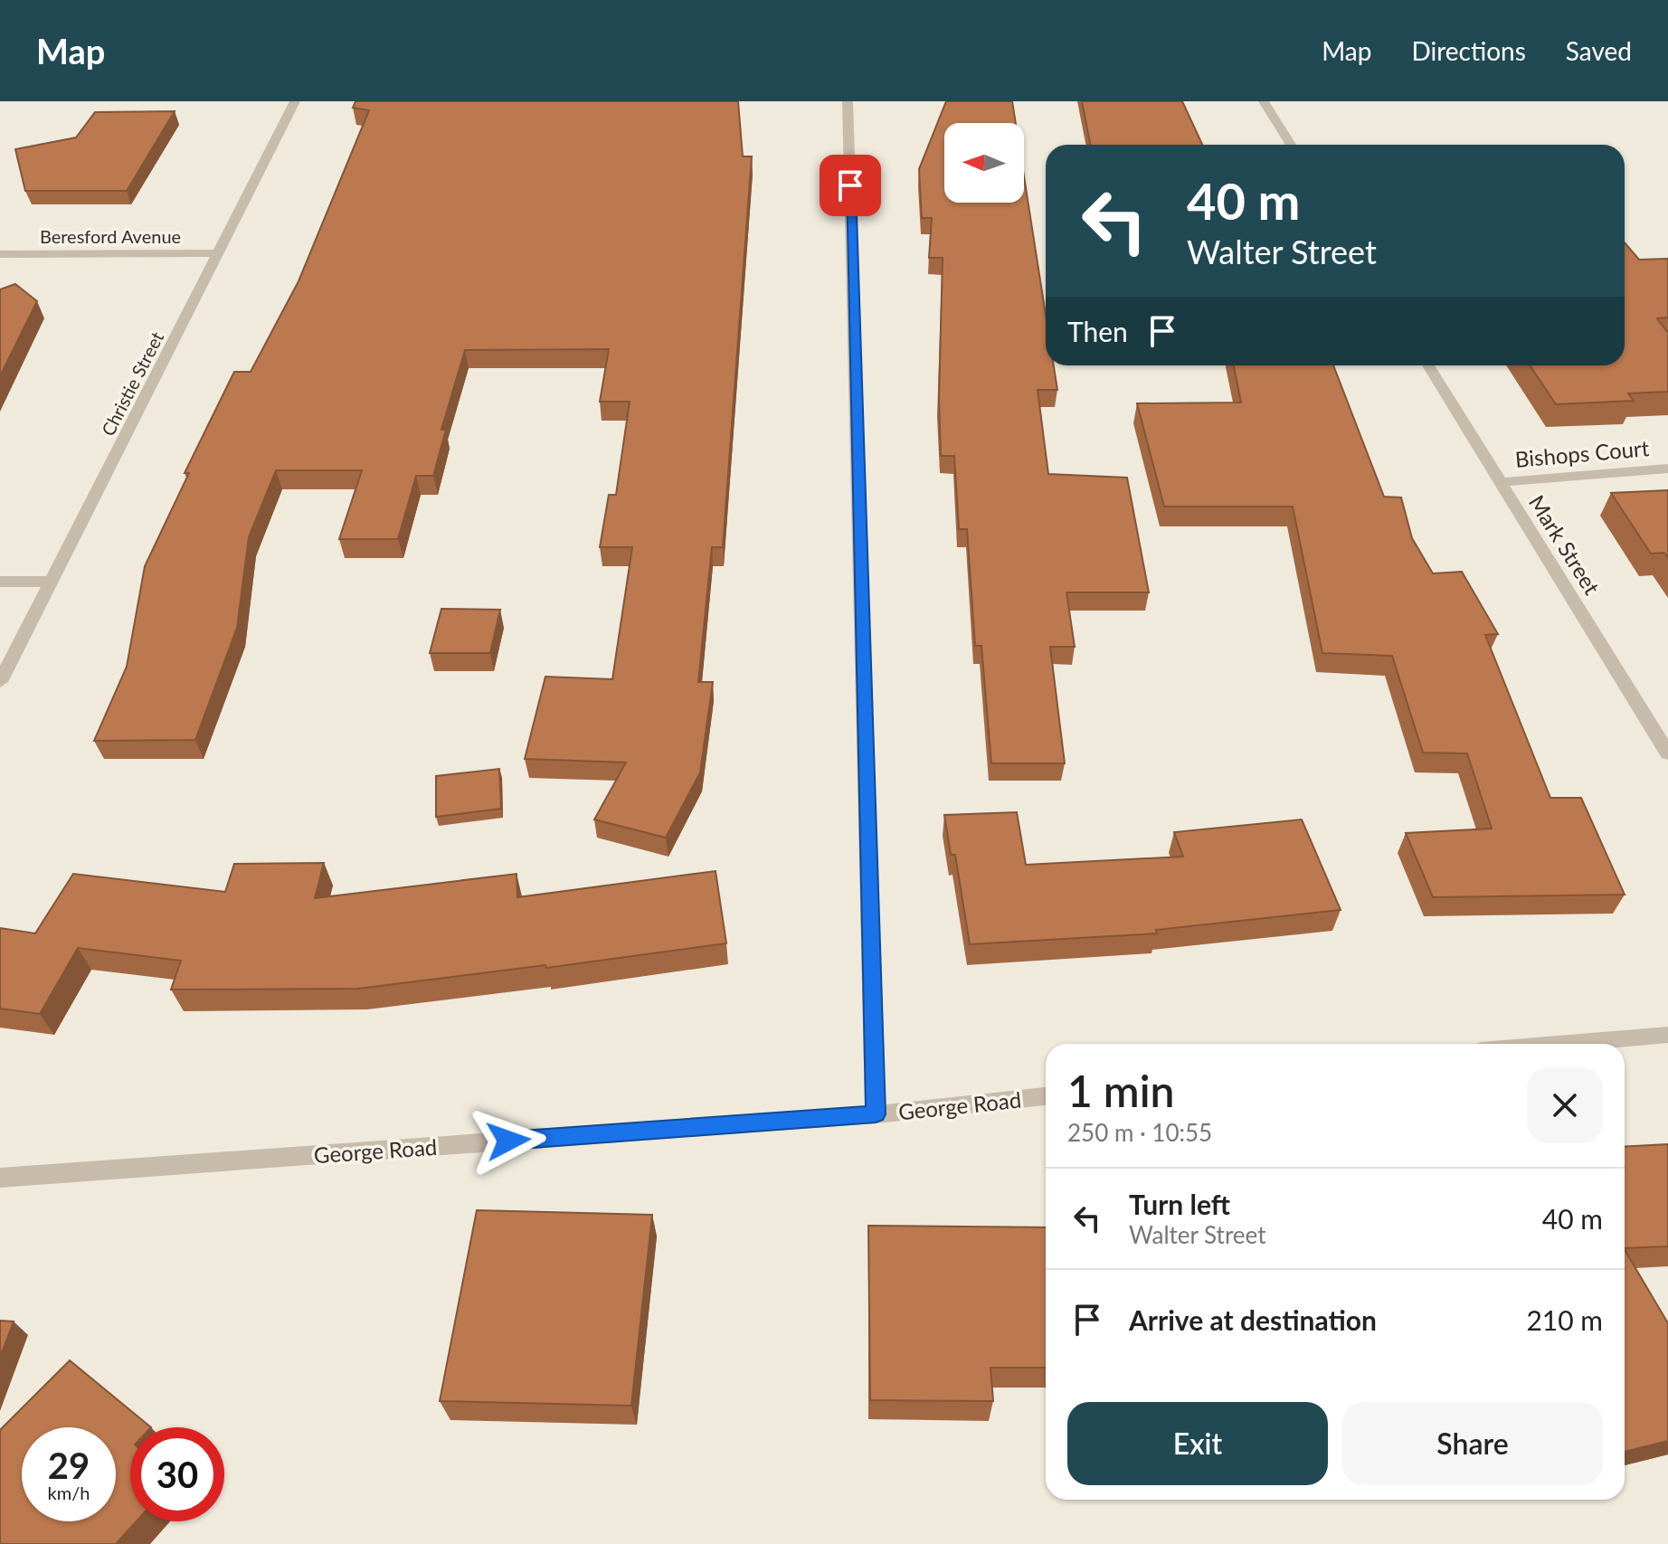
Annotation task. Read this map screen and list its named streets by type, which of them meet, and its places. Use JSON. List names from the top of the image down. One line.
{"streets":{"street":["Beresford Avenue","Christie Street","Bishops Court","Mark Street","George Road"]},"crossings":[["Beresford Avenue","Christie Street"],["Bishops Court","Mark Street"]],"north":"left","page":{"header":"Map","nav":["Map","Directions","Saved"],"turn":["40 m","Walter Street"],"then":"Then","heading":["1 min","250 m · 10:55"],"list":[{"name":"Turn left","note":"Walter Street","value":"40 m"},{"name":"Arrive at destination","value":"210 m"}],"buttons":["Exit","Share"],"speed":"29 km/h","limit":"30"}}
